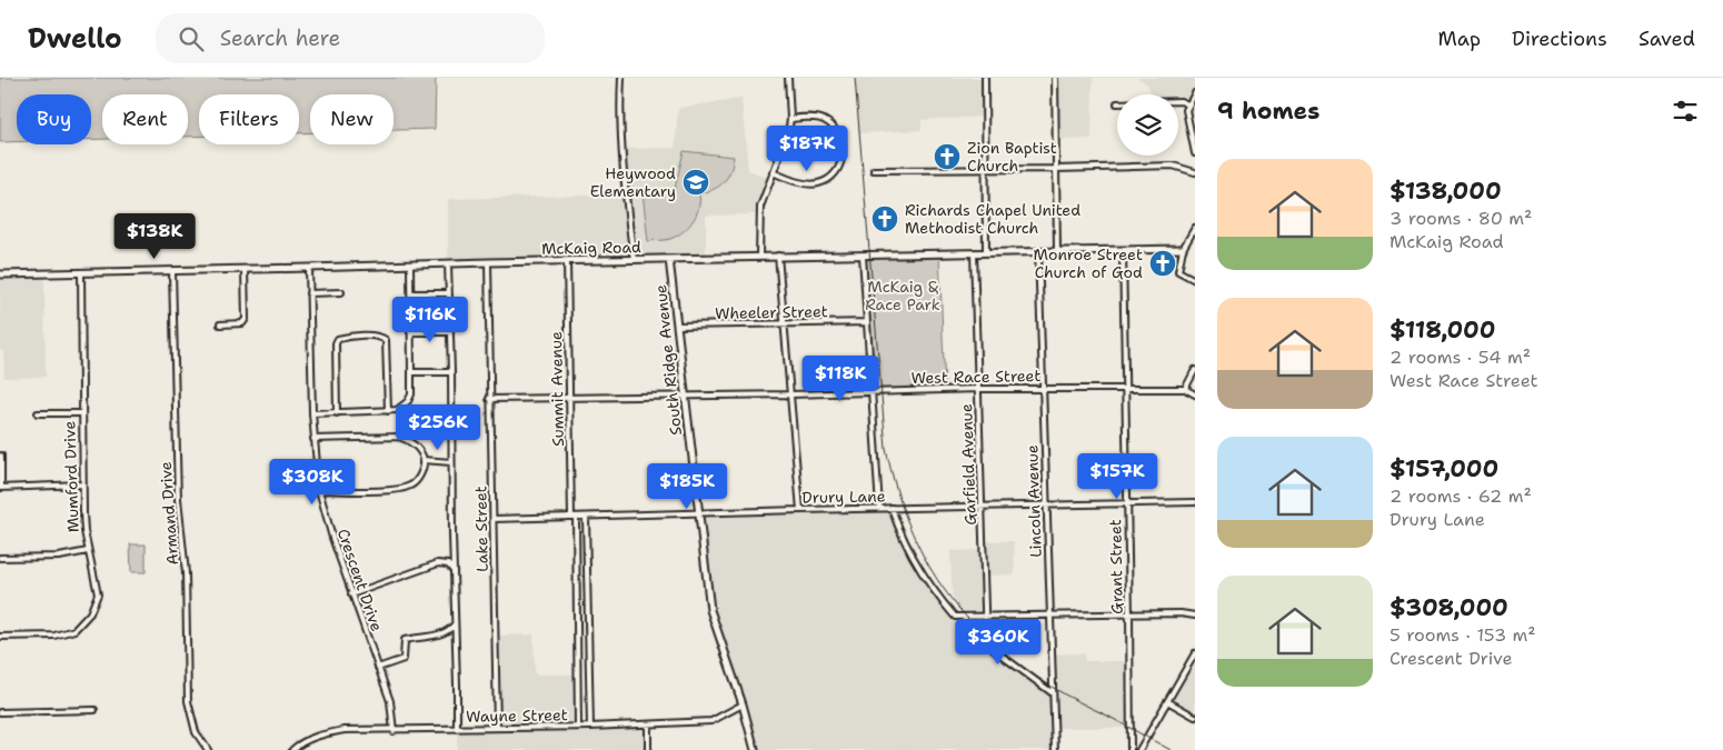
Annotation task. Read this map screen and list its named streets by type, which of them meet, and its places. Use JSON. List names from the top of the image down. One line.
{"streets":{"street":["McKaig Road","Wheeler Street","South Ridge Avenue","West Race Street","Summit Avenue","Garfield Avenue","Mumford Drive","Drury Lane","Lincoln Avenue","Armand Drive","Lake Street","Grant Street","Crescent Drive","Wayne Street"]},"crossings":[["McKaig Road","South Ridge Avenue"],["McKaig Road","Summit Avenue"],["McKaig Road","Garfield Avenue"],["McKaig Road","Mumford Drive"],["McKaig Road","Lincoln Avenue"],["McKaig Road","Armand Drive"],["McKaig Road","Lake Street"],["McKaig Road","Grant Street"],["McKaig Road","Crescent Drive"],["Wheeler Street","South Ridge Avenue"],["South Ridge Avenue","West Race Street"],["South Ridge Avenue","Drury Lane"],["South Ridge Avenue","Wayne Street"],["West Race Street","Summit Avenue"],["West Race Street","Garfield Avenue"],["West Race Street","Lincoln Avenue"],["West Race Street","Lake Street"],["West Race Street","Grant Street"],["Summit Avenue","Drury Lane"],["Summit Avenue","Wayne Street"],["Garfield Avenue","Drury Lane"],["Drury Lane","Lincoln Avenue"],["Drury Lane","Lake Street"],["Drury Lane","Grant Street"],["Lake Street","Wayne Street"],["Crescent Drive","Wayne Street"]],"parks":["McKaig & Race Park"],"places":{"church":["Zion Baptist Church","Richards Chapel United Methodist Church","Monroe Street Church of God"],"school or university":["Heywood Elementary"]},"page":{"header":"Dwello","search":"Search here","nav":["Map","Directions","Saved"],"heading":"9 homes","chip":["Buy","Rent","Filters","New"],"price":["$187K","$138K","$116K","$118K","$256K","$157K","$308K","$185K","$360K"],"list":[{"name":"$138,000","note":"3 rooms · 80 m² · McKaig Road"},{"name":"$118,000","note":"2 rooms · 54 m² · West Race Street"},{"name":"$157,000","note":"2 rooms · 62 m² · Drury Lane"},{"name":"$308,000","note":"5 rooms · 153 m² · Crescent Drive"}]}}
